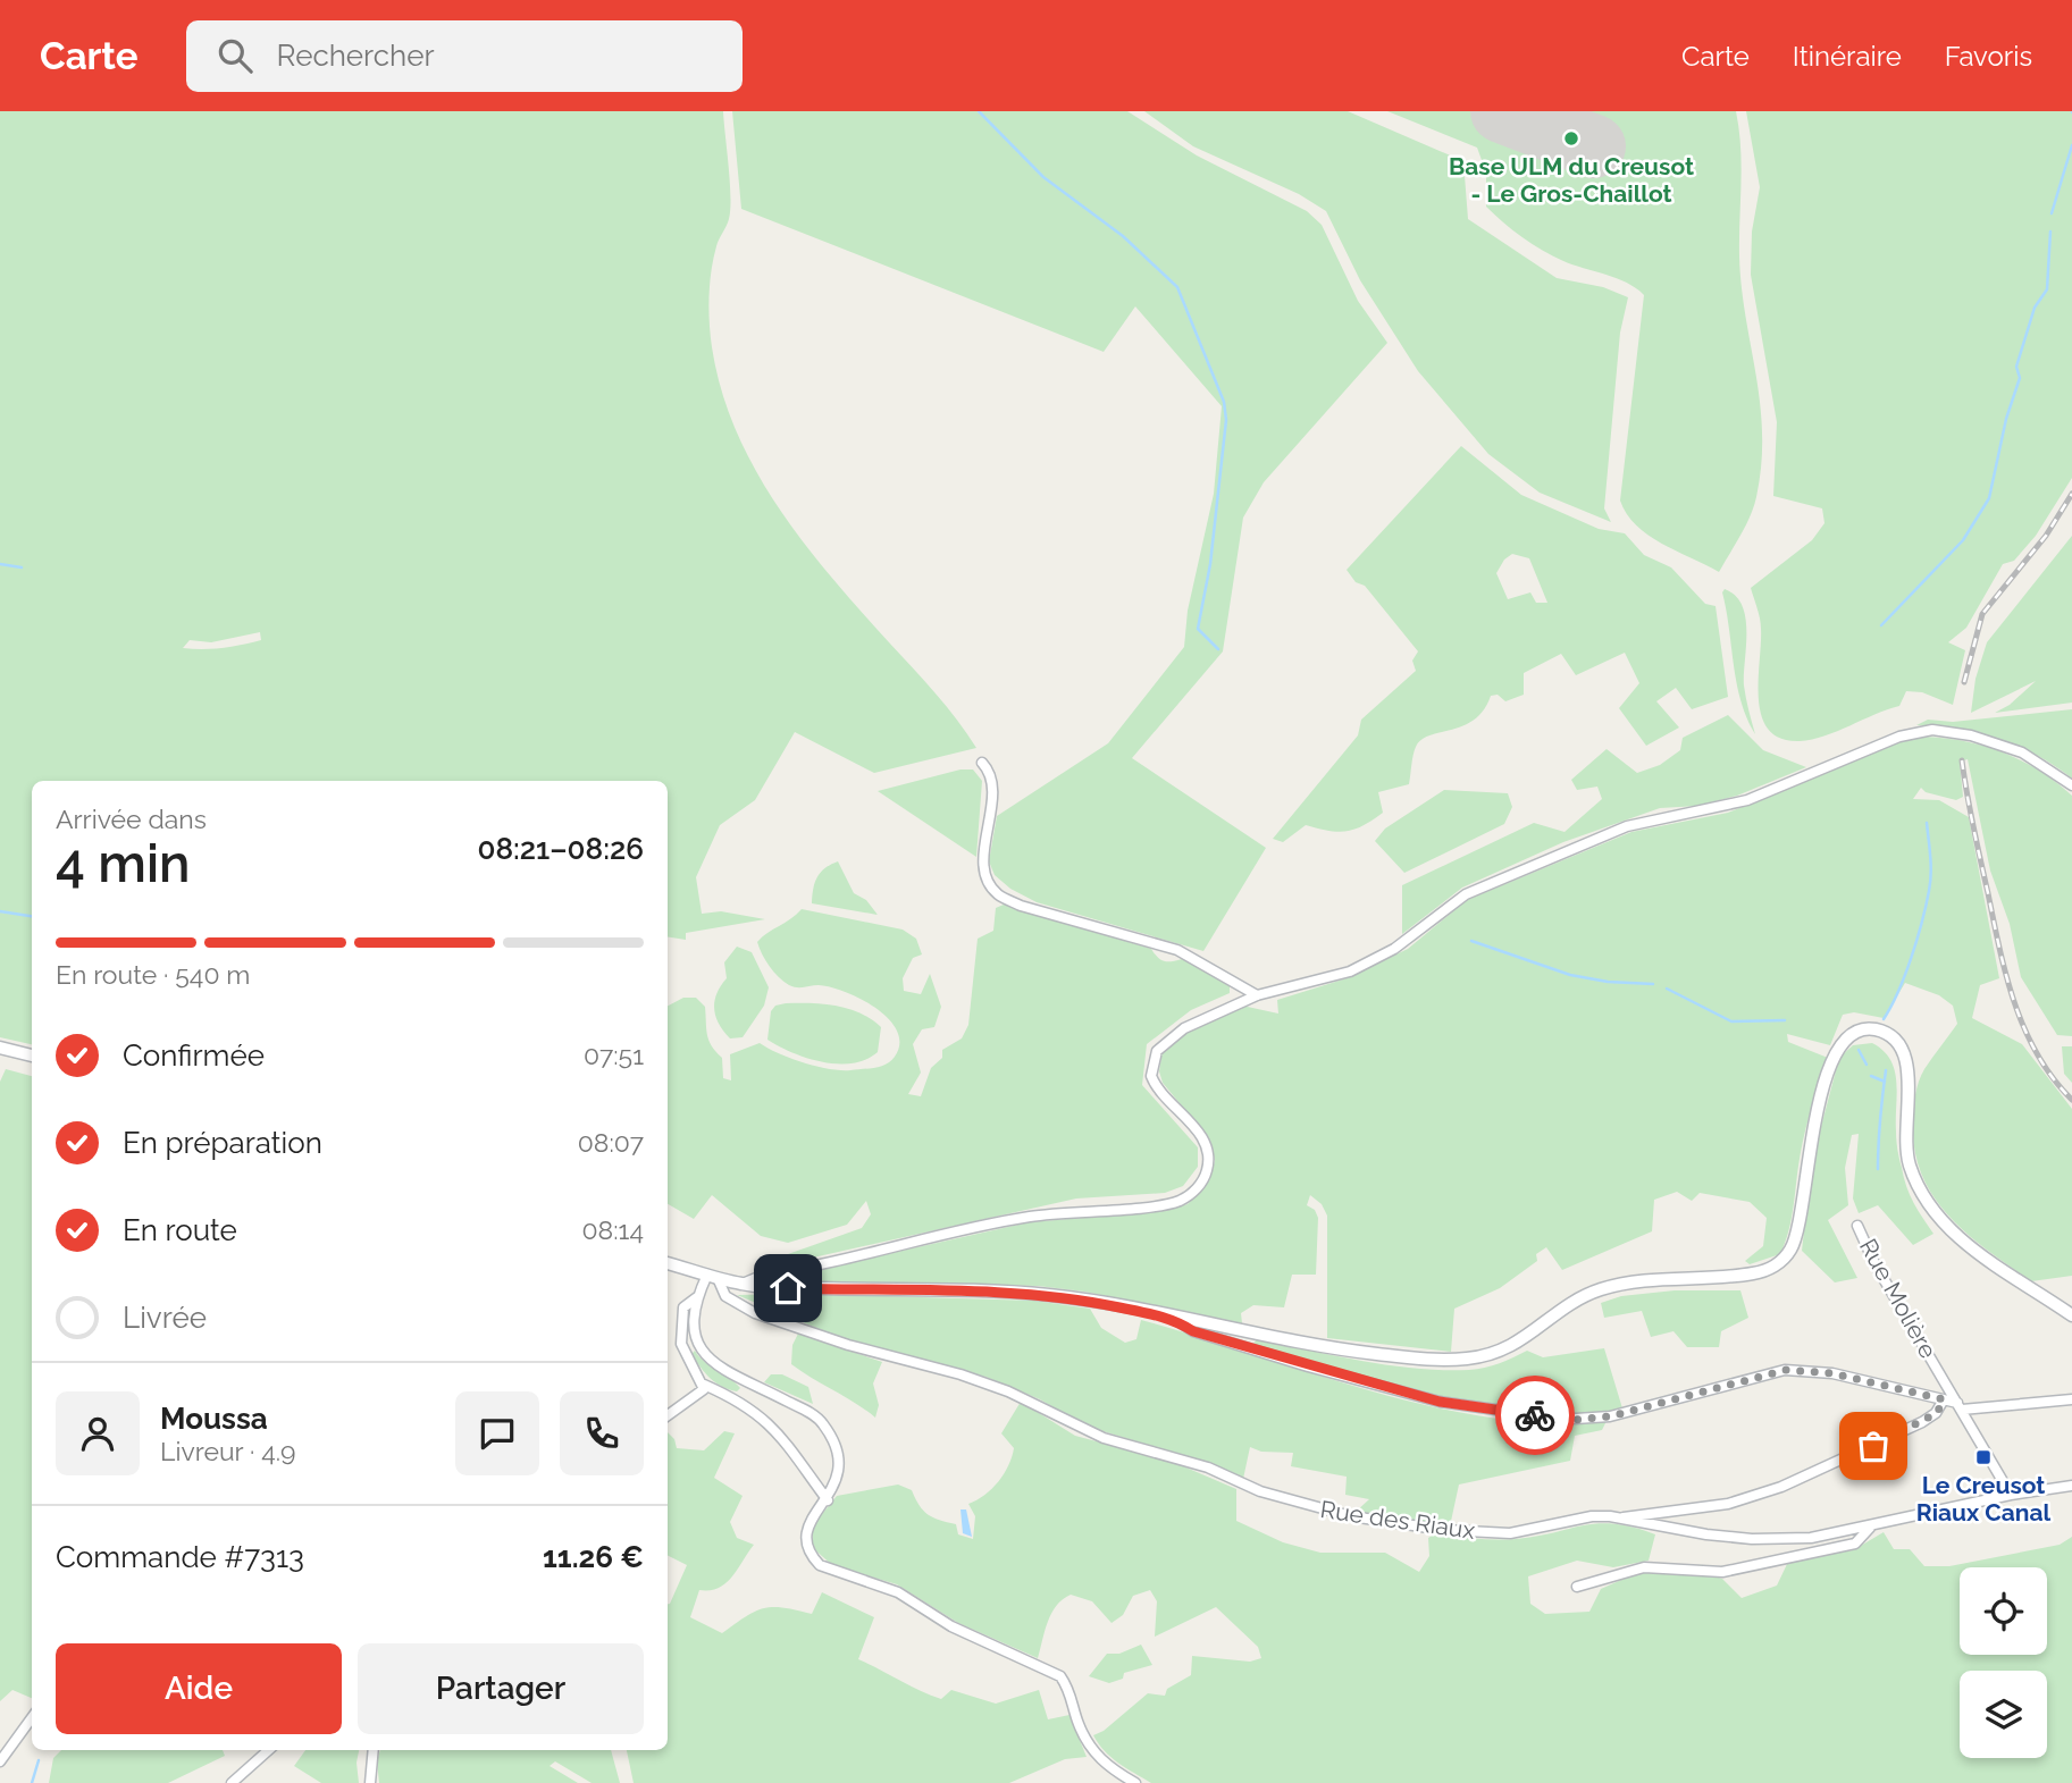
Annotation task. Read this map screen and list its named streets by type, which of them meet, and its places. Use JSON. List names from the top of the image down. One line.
{"streets":{"street":["Rue Molière","Rue des Riaux"]},"crossings":[["Rue Molière","Rue des Riaux"]],"places":{"other":["Base ULM du Creusot - Le Gros-Chaillot"],"transit":["Le Creusot Riaux Canal"]},"page":{"header":"Carte","search":"Rechercher","nav":["Carte","Itinéraire","Favoris"],"heading":["4 min","Arrivée dans","08:21–08:26"],"panel":["Moussa","Livreur · 4.9","Commande #7313","11.26 €"],"bar":"En route · 540 m","list":[["Confirmée","07:51"],["En préparation","08:07"],["En route","08:14"],"Livrée"],"buttons":["Aide","Partager"]}}
